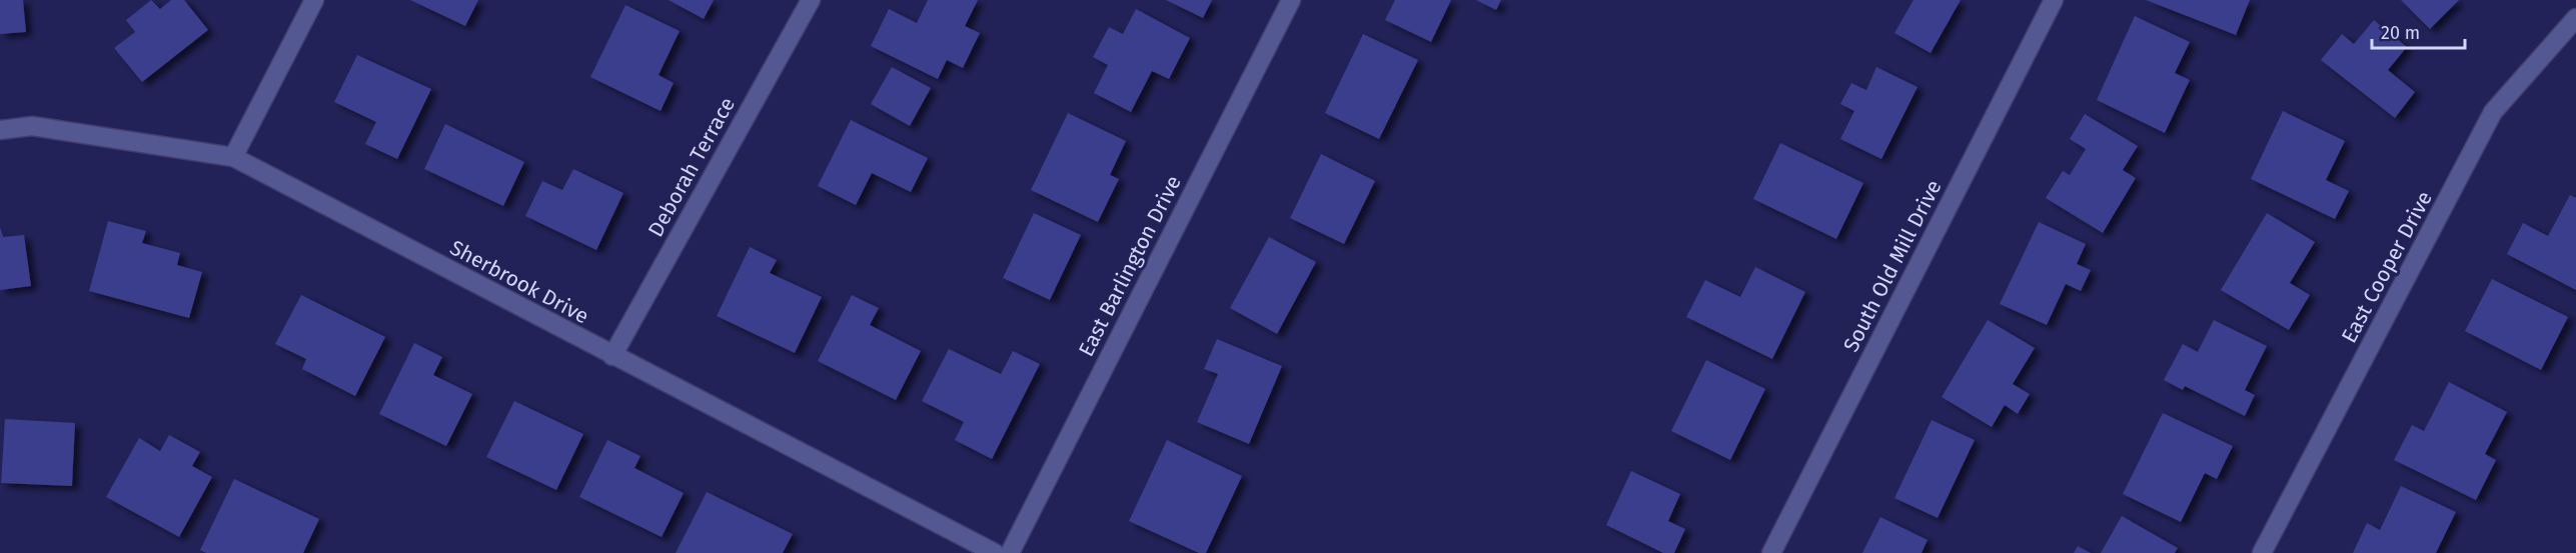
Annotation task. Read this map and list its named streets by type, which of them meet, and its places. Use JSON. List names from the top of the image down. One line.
{"streets":{"street":["Deborah Terrace","East Barlington Drive","South Old Mill Drive","East Cooper Drive","Sherbrook Drive"]},"crossings":[["Deborah Terrace","Sherbrook Drive"]],"scale_bar":"20 m"}
